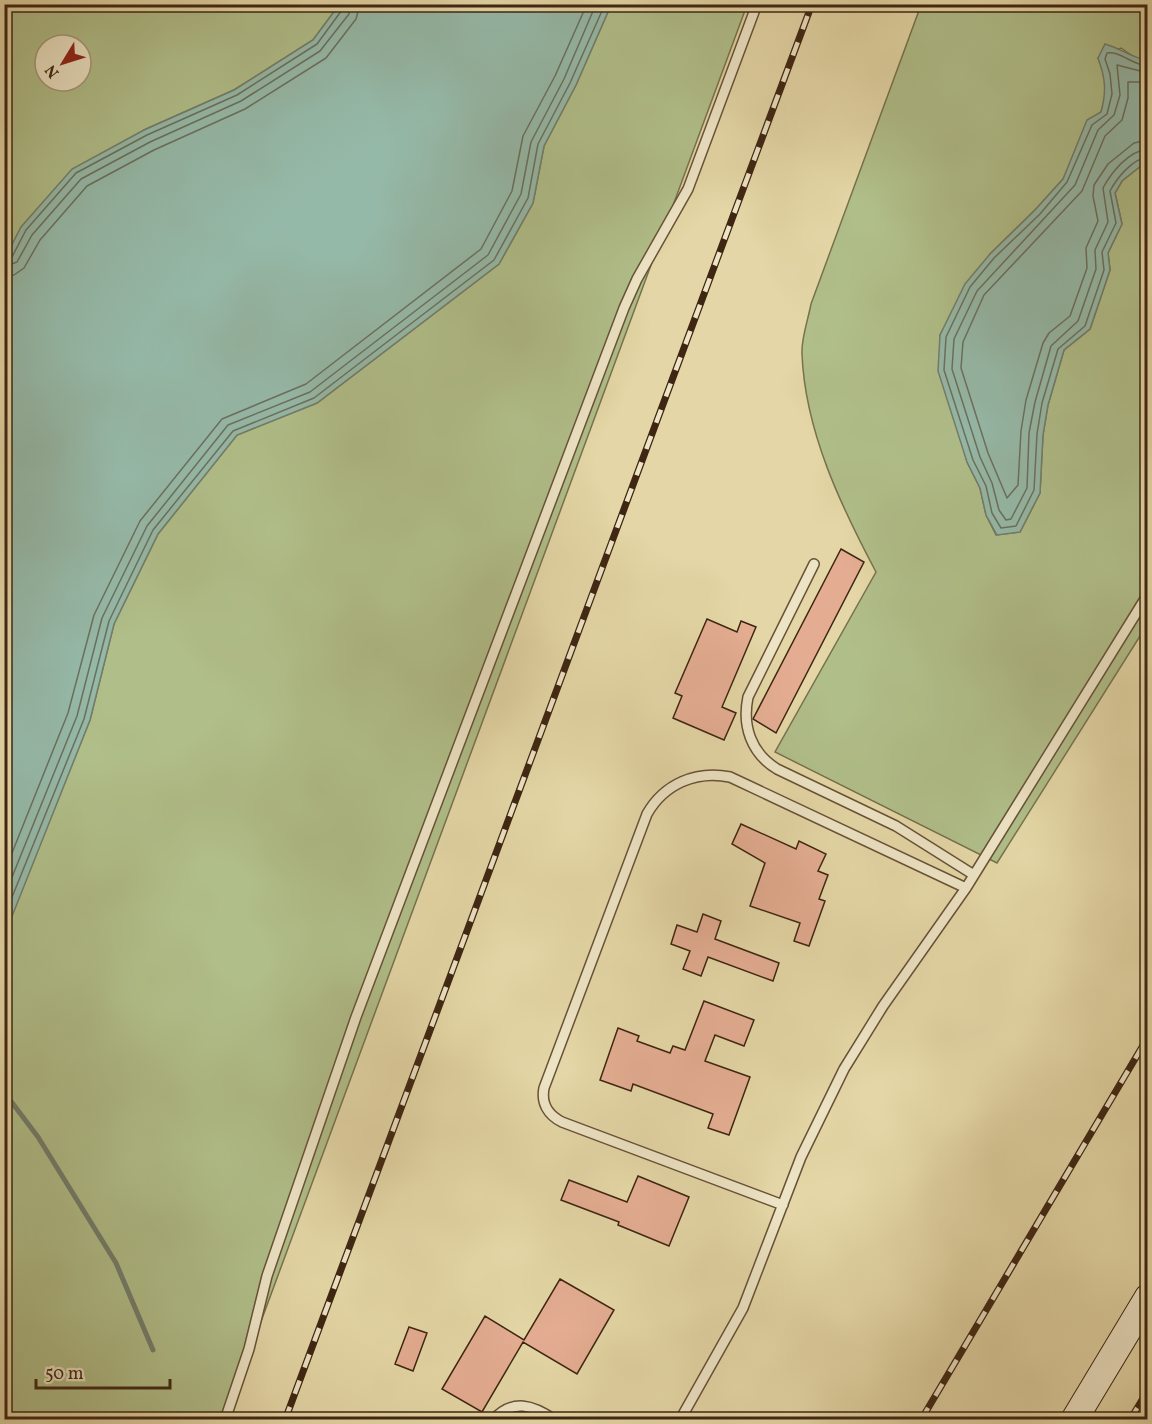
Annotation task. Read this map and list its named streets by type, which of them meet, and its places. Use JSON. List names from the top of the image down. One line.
{"scale_bar":"50 m","north":"bottom left"}
